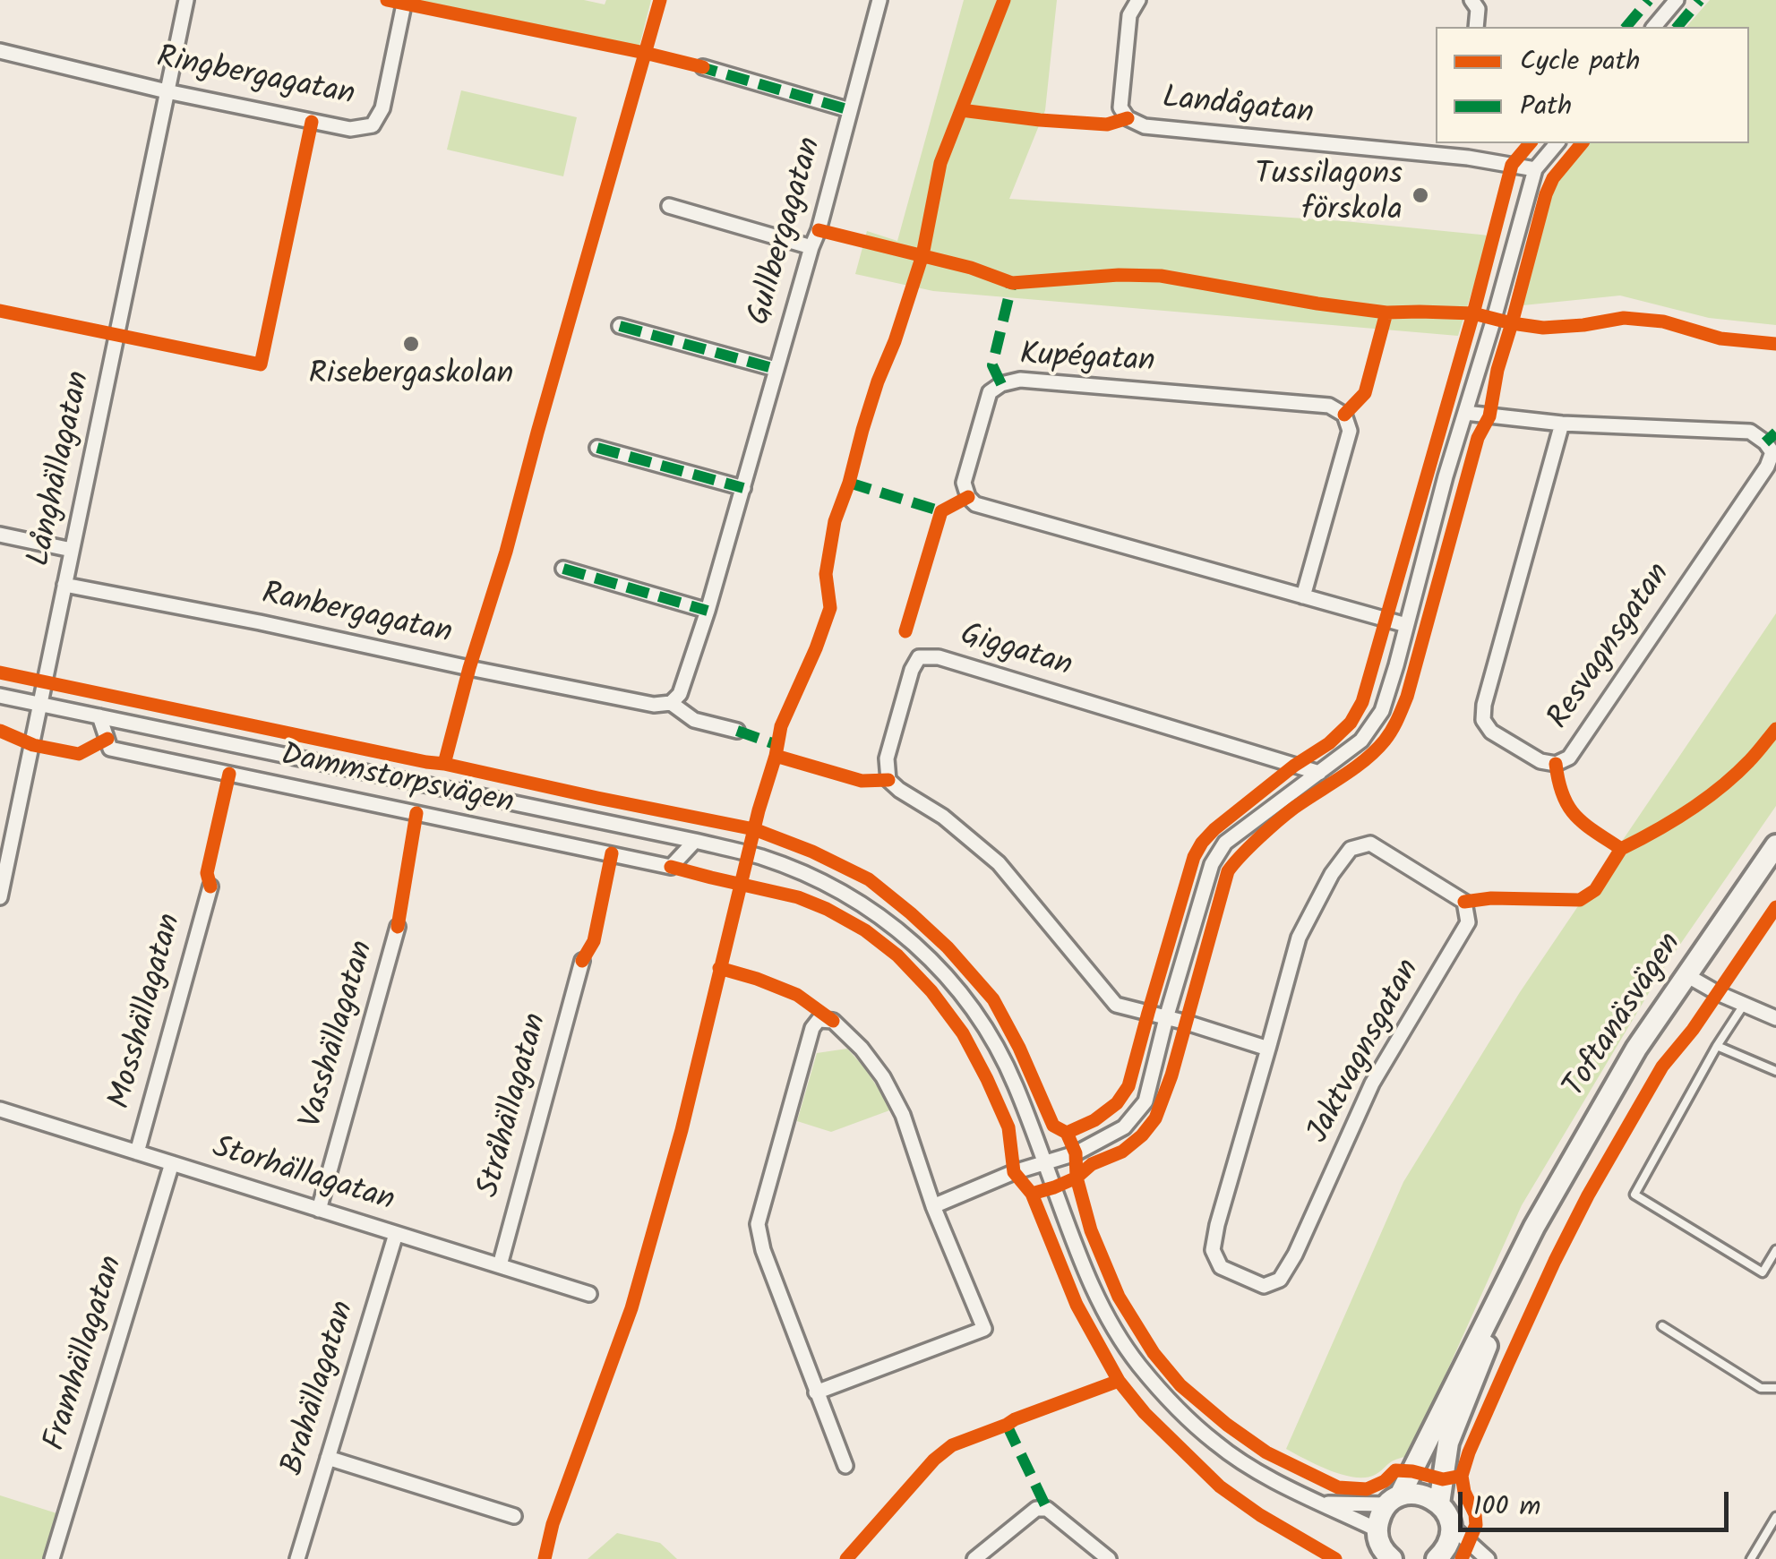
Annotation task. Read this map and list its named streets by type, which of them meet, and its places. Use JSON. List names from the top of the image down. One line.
{"streets":{"street":["Ringbergagatan","Landågatan","Gullbergagatan","Kupégatan","Långhällagatan","Ranbergagatan","Resvagnsgatan","Giggatan","Dammstorpsvägen","Mosshällagatan","Toftanäsvägen","Vasshällagatan","Jaktvagnsgatan","Stråhällagatan","Storhällagatan","Framhällagatan","Brahällagatan"]},"crossings":[["Ringbergagatan","Långhällagatan"],["Gullbergagatan","Ranbergagatan"],["Långhällagatan","Ranbergagatan"],["Långhällagatan","Dammstorpsvägen"],["Dammstorpsvägen","Toftanäsvägen"],["Mosshällagatan","Storhällagatan"],["Vasshällagatan","Storhällagatan"],["Stråhällagatan","Storhällagatan"],["Storhällagatan","Framhällagatan"],["Storhällagatan","Brahällagatan"]],"places":["Tussilagons förskola","Risebergaskolan"],"legend":["Cycle path","Path"],"scale_bar":"100 m"}
